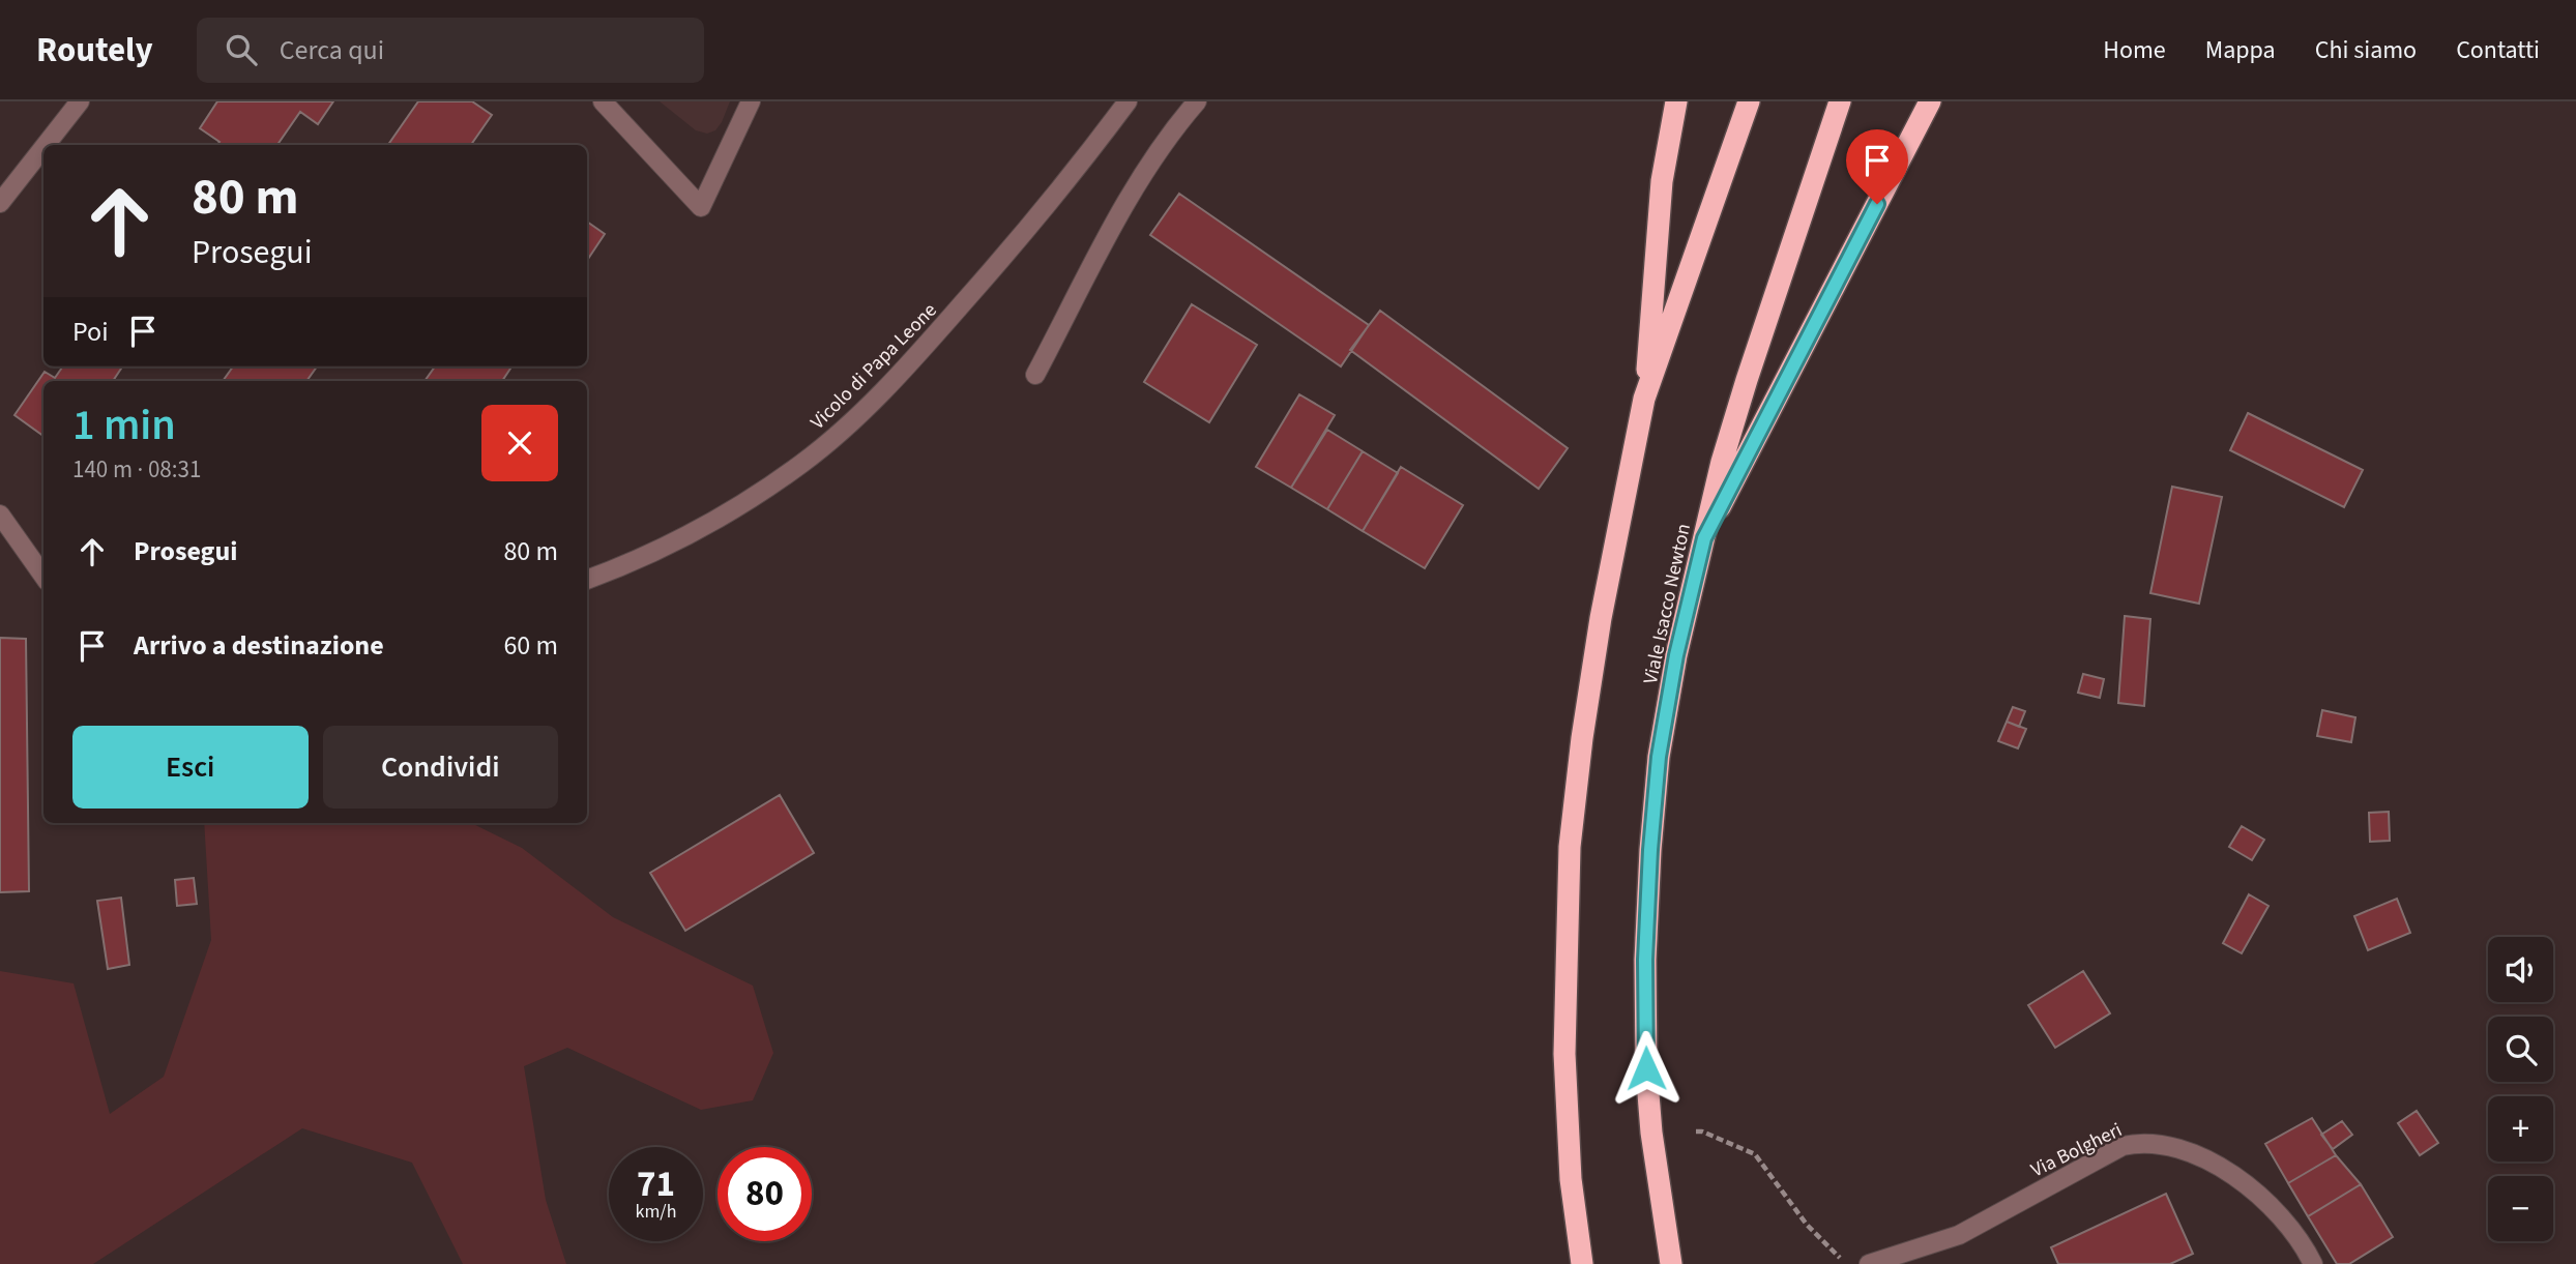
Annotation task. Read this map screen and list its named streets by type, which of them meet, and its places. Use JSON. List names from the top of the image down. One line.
{"streets":{"highway":["Viale Isacco Newton"],"street":["Vicolo di Papa Leone","Via Bolgheri"]},"page":{"header":"Routely","search":"Cerca qui","nav":["Home","Mappa","Chi siamo","Contatti"],"turn":["80 m","Prosegui"],"then":"Poi","heading":["1 min","140 m · 08:31"],"list":[{"name":"Prosegui","value":"80 m"},{"name":"Arrivo a destinazione","value":"60 m"}],"buttons":["Esci","Condividi"],"map_buttons":["+","−"],"speed":"71 km/h","limit":"80"}}
